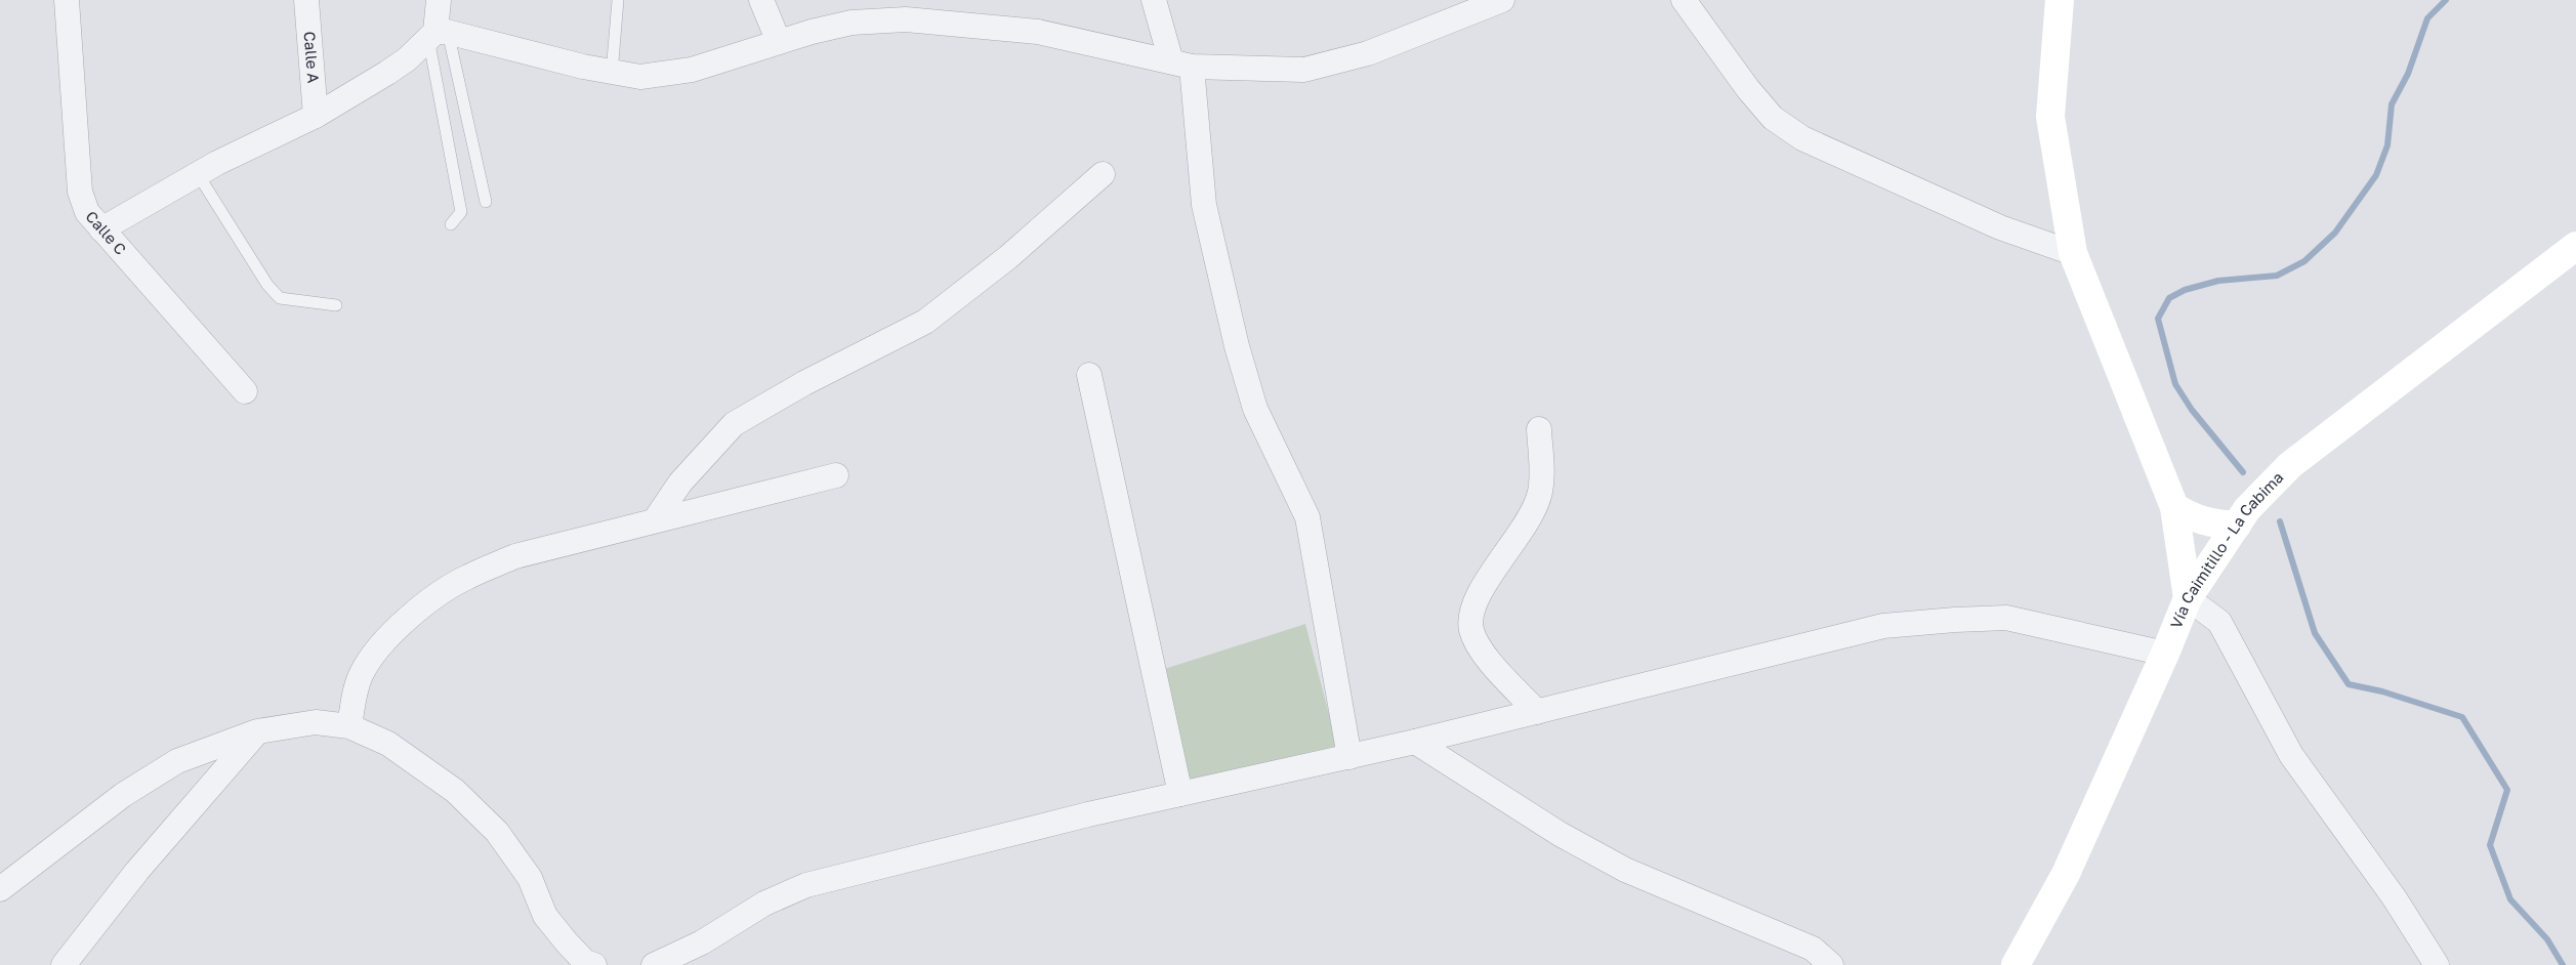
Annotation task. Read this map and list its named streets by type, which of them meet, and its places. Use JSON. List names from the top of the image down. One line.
{"streets":{"street":["Calle A","Calle C","Vía Caimitillo - La Cabima"]}}
